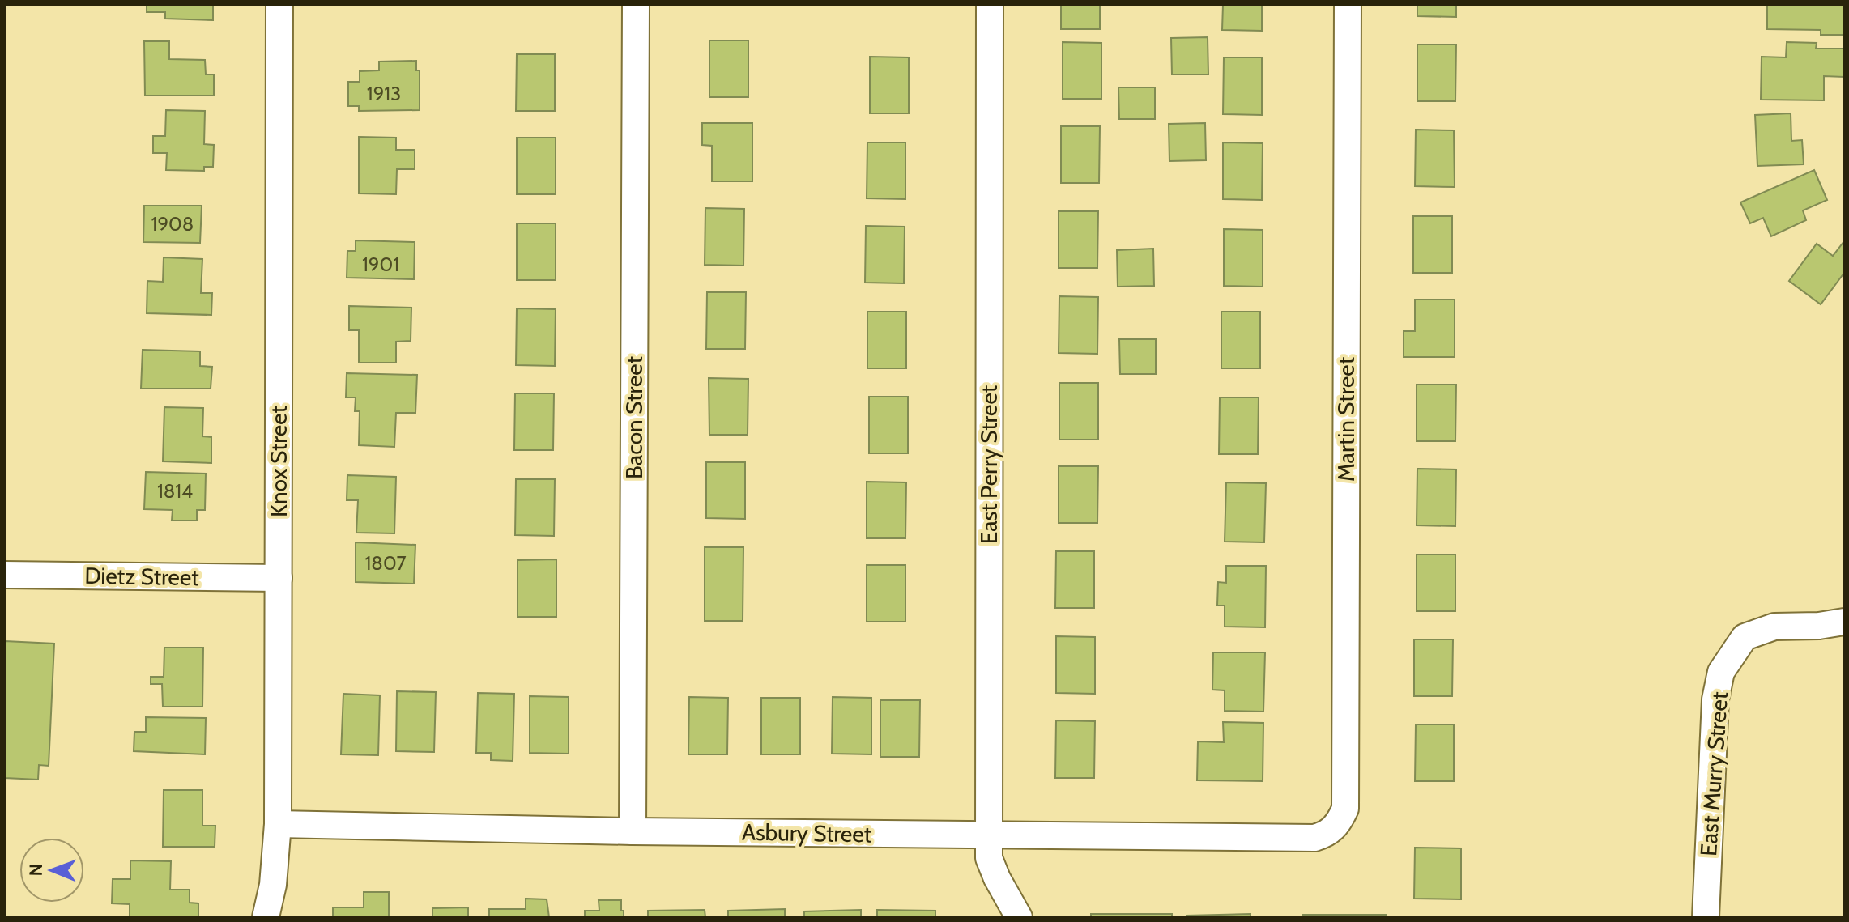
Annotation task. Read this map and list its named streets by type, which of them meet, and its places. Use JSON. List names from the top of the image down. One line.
{"streets":{"street":["Bacon Street","Martin Street","Knox Street","East Perry Street","Dietz Street","East Murry Street","Asbury Street"]},"crossings":[["Bacon Street","Asbury Street"],["Martin Street","Asbury Street"],["Knox Street","Dietz Street"],["Knox Street","Asbury Street"],["East Perry Street","Asbury Street"]],"house_numbers":["1913","1908","1901","1814","1807"],"north":"left"}
